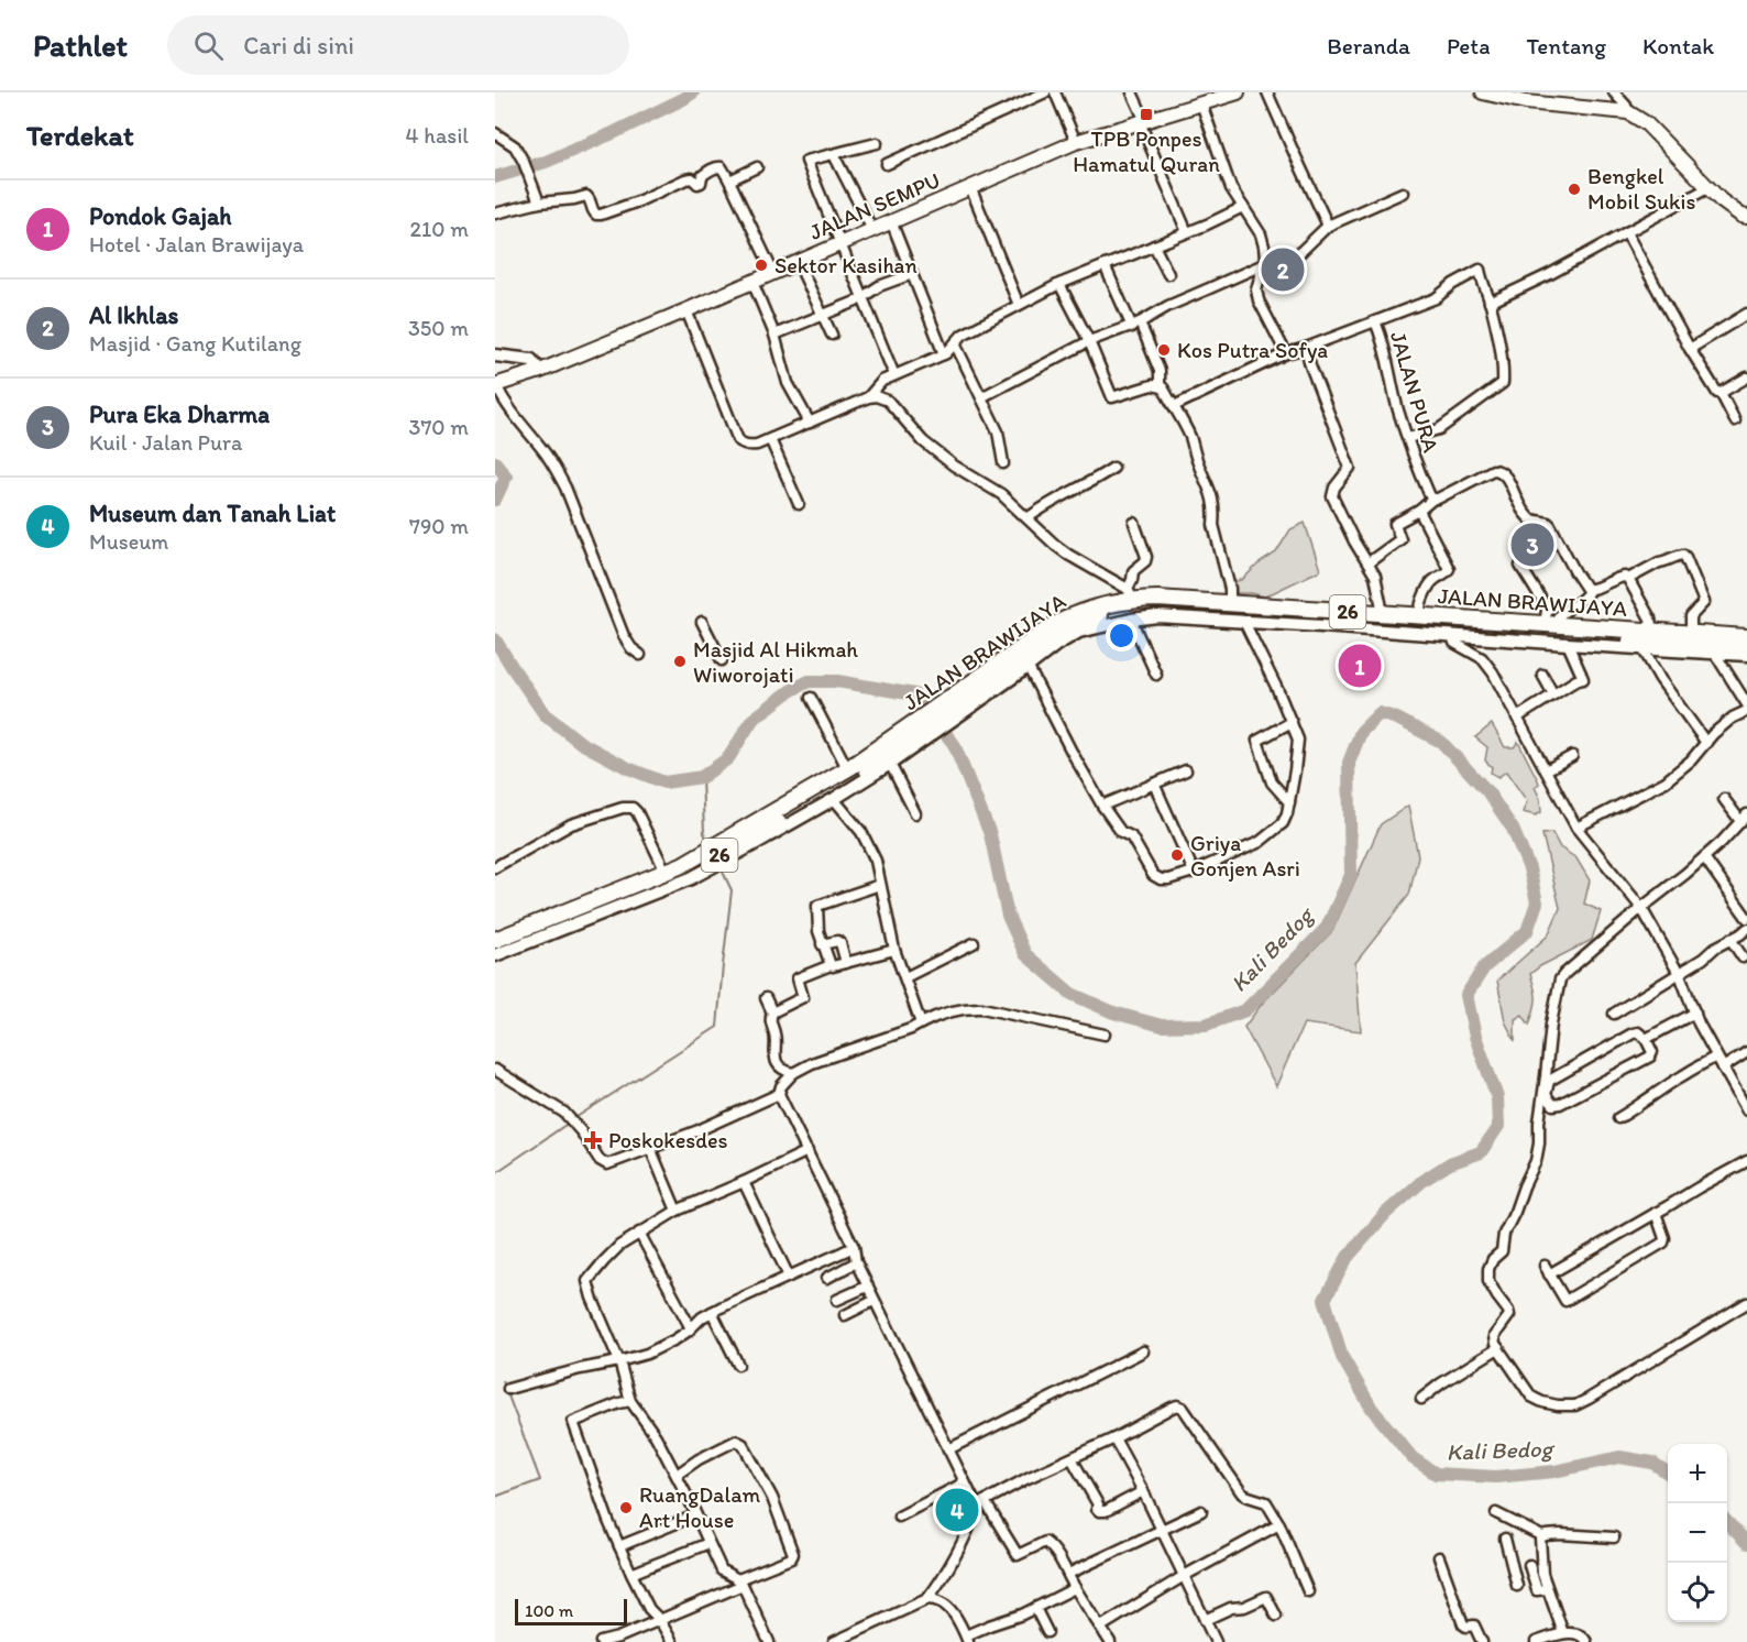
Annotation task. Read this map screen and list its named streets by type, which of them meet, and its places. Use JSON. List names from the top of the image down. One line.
{"streets":{"highway":["JALAN BRAWIJAYA","26"],"main road":["JALAN SEMPU"],"street":["JALAN PURA"]},"water":["Kali Bedog"],"places":{"transit":["TPB Ponpes Hamatul Quran"],"other":["Bengkel Mobil Sukis","Sektor Kasihan","Kos Putra Sofya","Masjid Al Hikmah Wiworojati","Griya Gonjen Asri","RuangDalam Art House"],"health":["Poskokesdes"]},"scale_bar":"100 m","page":{"header":"Pathlet","search":"Cari di sini","nav":["Beranda","Peta","Tentang","Kontak"],"heading":["Terdekat","4 hasil"],"list":[{"mark":"1","name":"Pondok Gajah","note":"Hotel · Jalan Brawijaya","value":"210 m"},{"mark":"2","name":"Al Ikhlas","note":"Masjid · Gang Kutilang","value":"350 m"},{"mark":"3","name":"Pura Eka Dharma","note":"Kuil · Jalan Pura","value":"370 m"},{"mark":"4","name":"Museum dan Tanah Liat","note":"Museum","value":"790 m"}],"pins":["2","3","1","4"],"map_buttons":["+","−"],"scale":"100 m"}}
